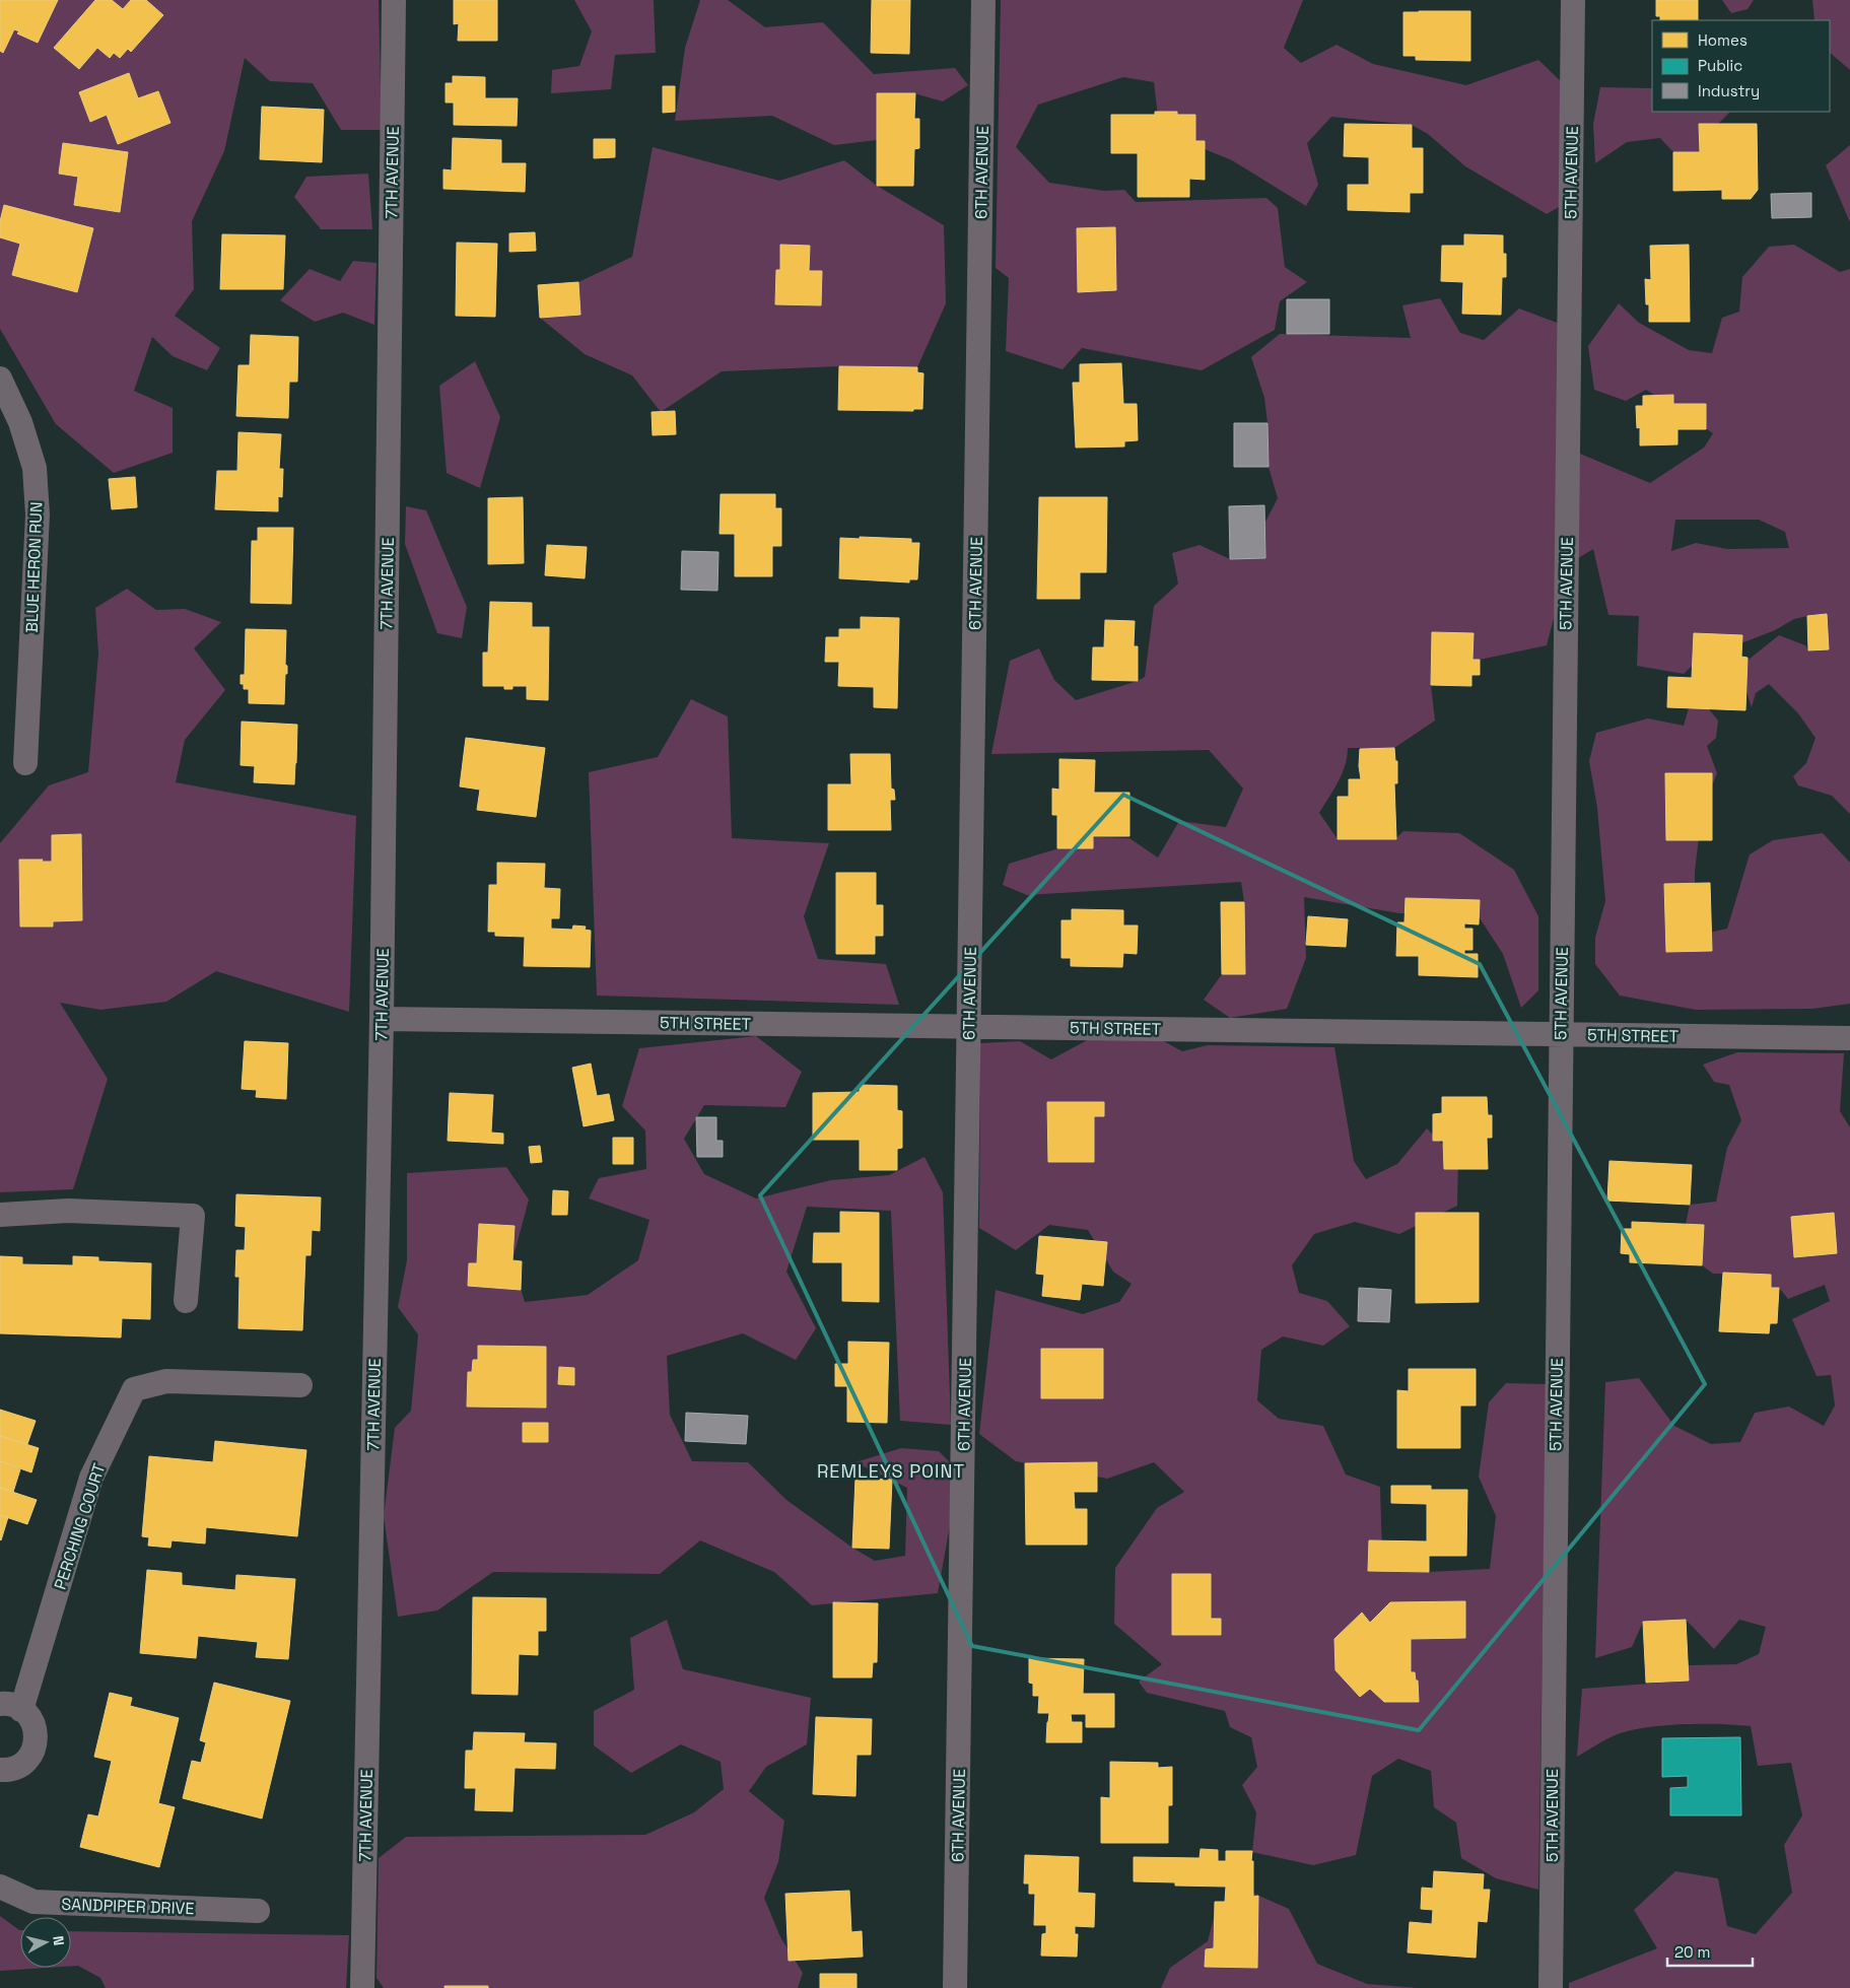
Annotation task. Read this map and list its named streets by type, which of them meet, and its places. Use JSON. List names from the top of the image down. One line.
{"streets":{"street":["7TH AVENUE","6TH AVENUE","5TH AVENUE","BLUE HERON RUN","5TH STREET","PERCHING COURT","SANDPIPER DRIVE"]},"crossings":[["7TH AVENUE","5TH STREET"],["6TH AVENUE","5TH STREET"],["5TH AVENUE","5TH STREET"]],"districts":["REMLEYS POINT"],"legend":["Homes","Public","Industry"],"scale_bar":"20 m","north":"right"}
